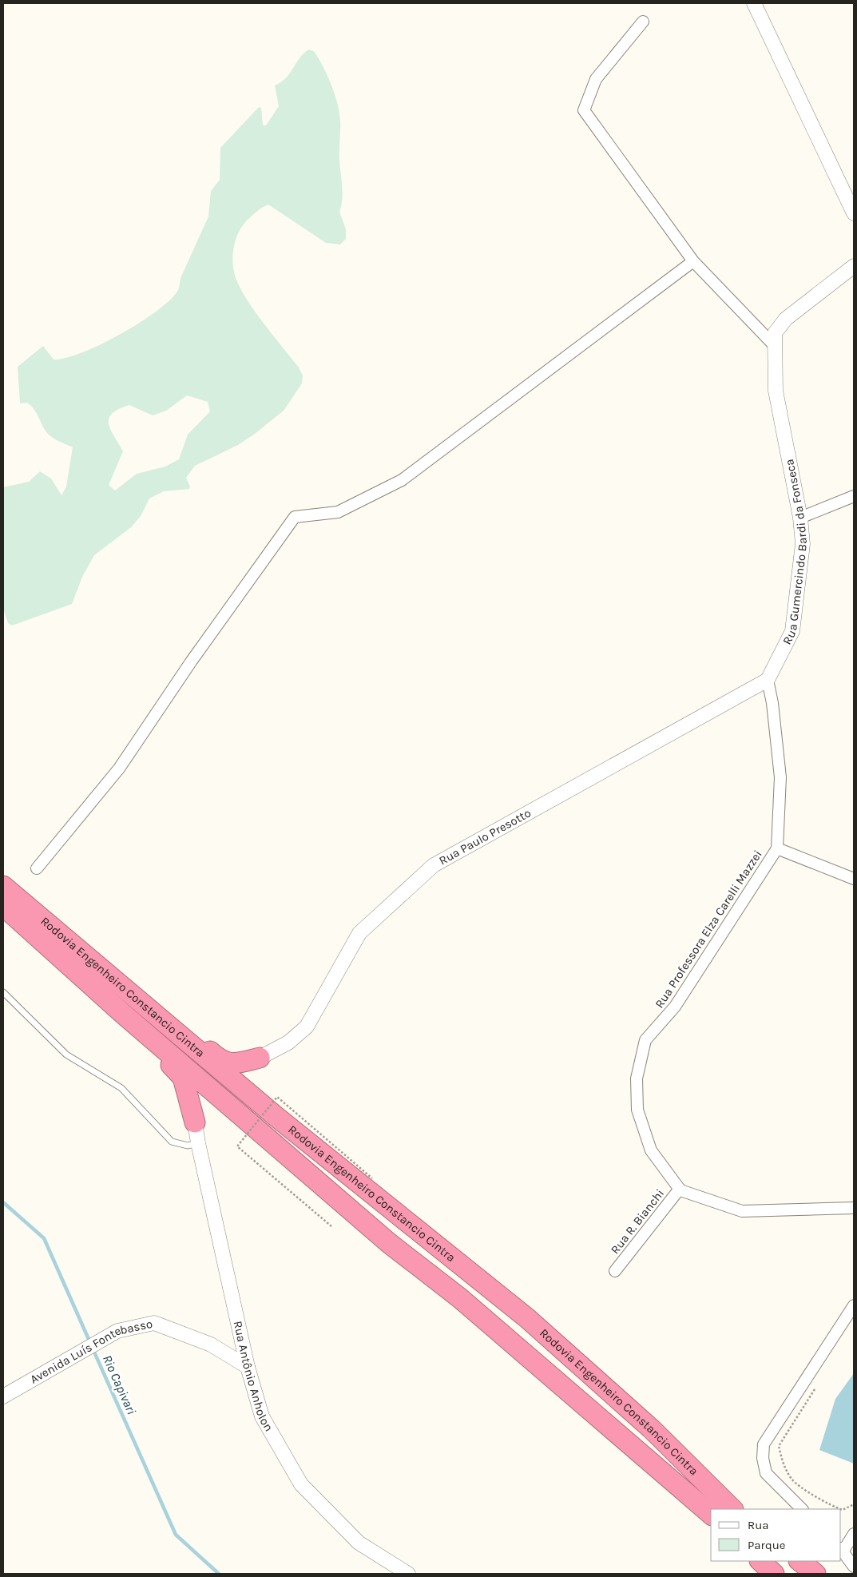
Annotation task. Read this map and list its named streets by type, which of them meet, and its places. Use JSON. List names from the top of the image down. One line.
{"streets":{"highway":["Rodovia Engenheiro Constancio Cintra"],"street":["Rua Gumercindo Bardi da Fonseca","Rua Paulo Presotto","Rua Professora Elza Carelli Mazzei","Rua R. Bianchi","Avenida Luís Fontebasso","Rua Antônio Anholon"]},"crossings":[["Rua Gumercindo Bardi da Fonseca","Rua Paulo Presotto"],["Rua Gumercindo Bardi da Fonseca","Rua Professora Elza Carelli Mazzei"],["Rua Paulo Presotto","Rua Professora Elza Carelli Mazzei"],["Rua Professora Elza Carelli Mazzei","Rua R. Bianchi"],["Avenida Luís Fontebasso","Rua Antônio Anholon"]],"water":["Rio Capivari"],"legend":["Rua","Parque"]}
